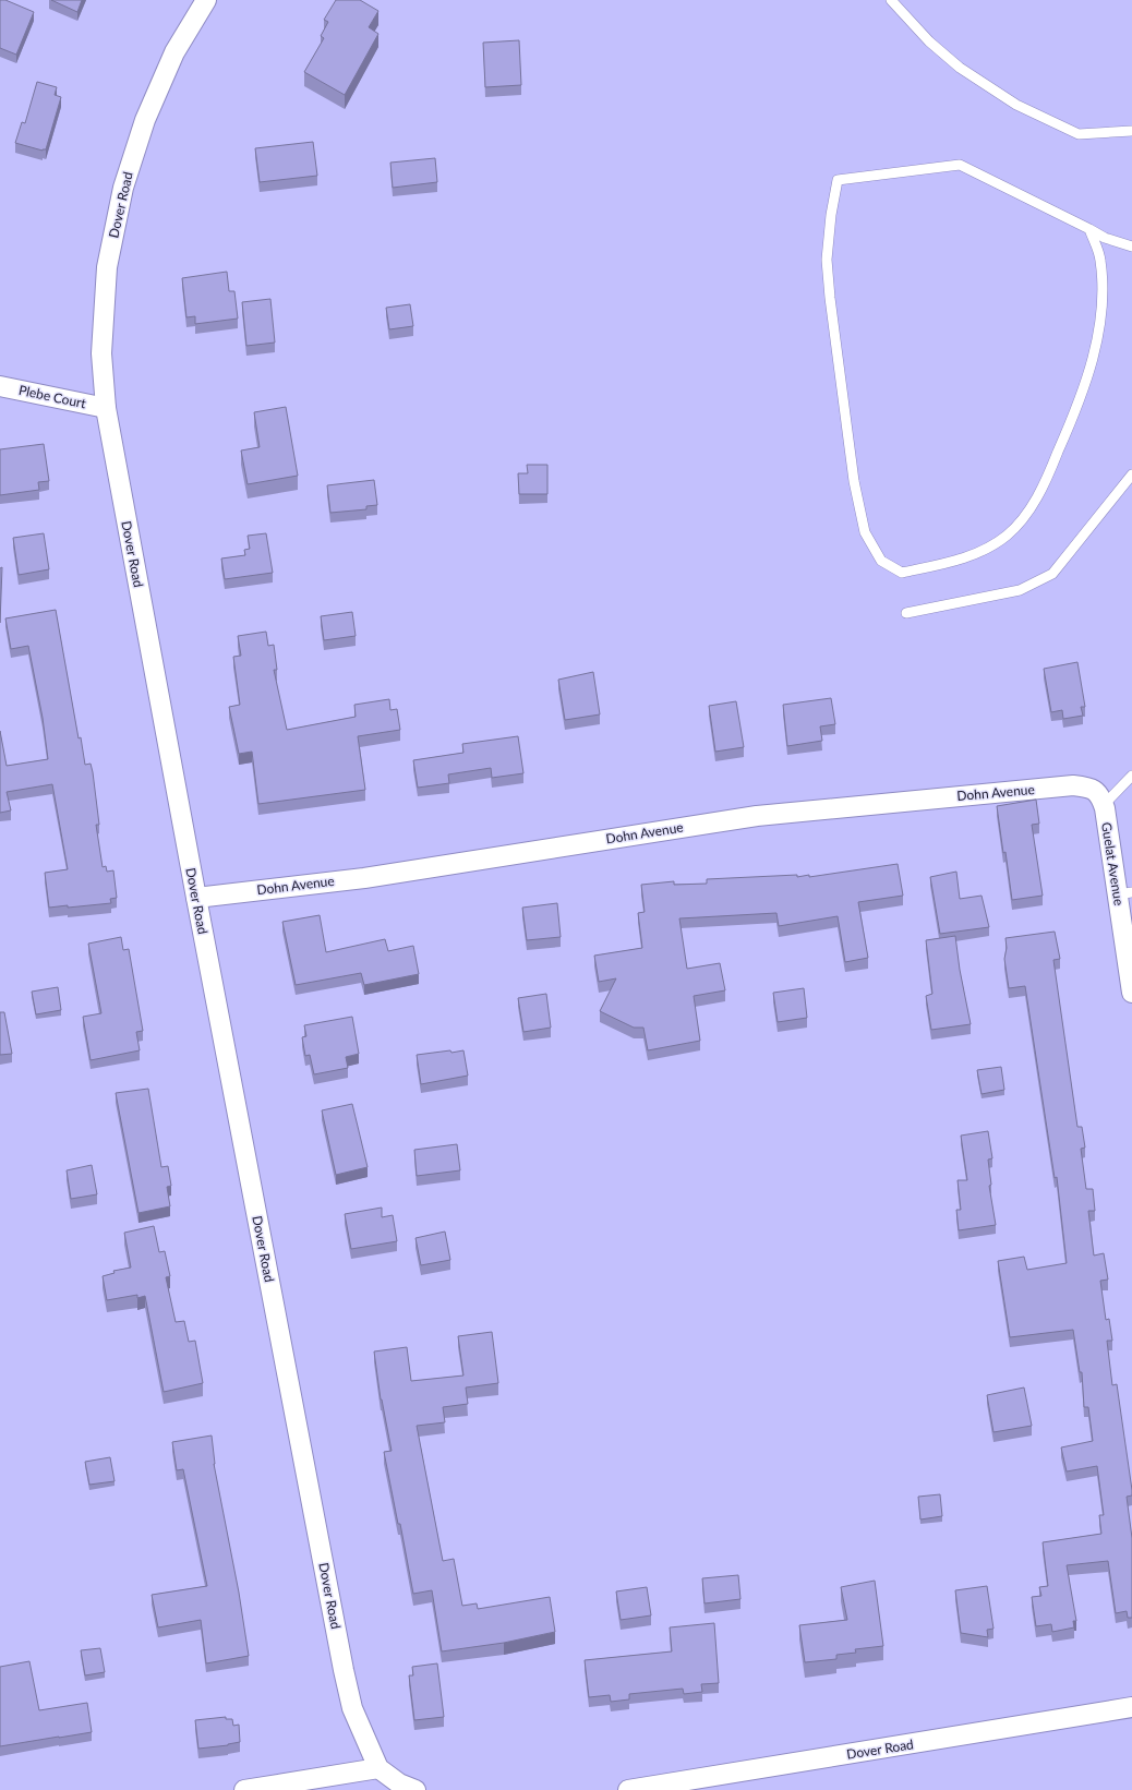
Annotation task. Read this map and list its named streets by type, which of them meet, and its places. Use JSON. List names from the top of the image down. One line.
{"streets":{"street":["Dover Road","Plebe Court","Dohn Avenue","Guelat Avenue"]},"crossings":[["Dover Road","Plebe Court"],["Dover Road","Dohn Avenue"],["Dohn Avenue","Guelat Avenue"]]}
